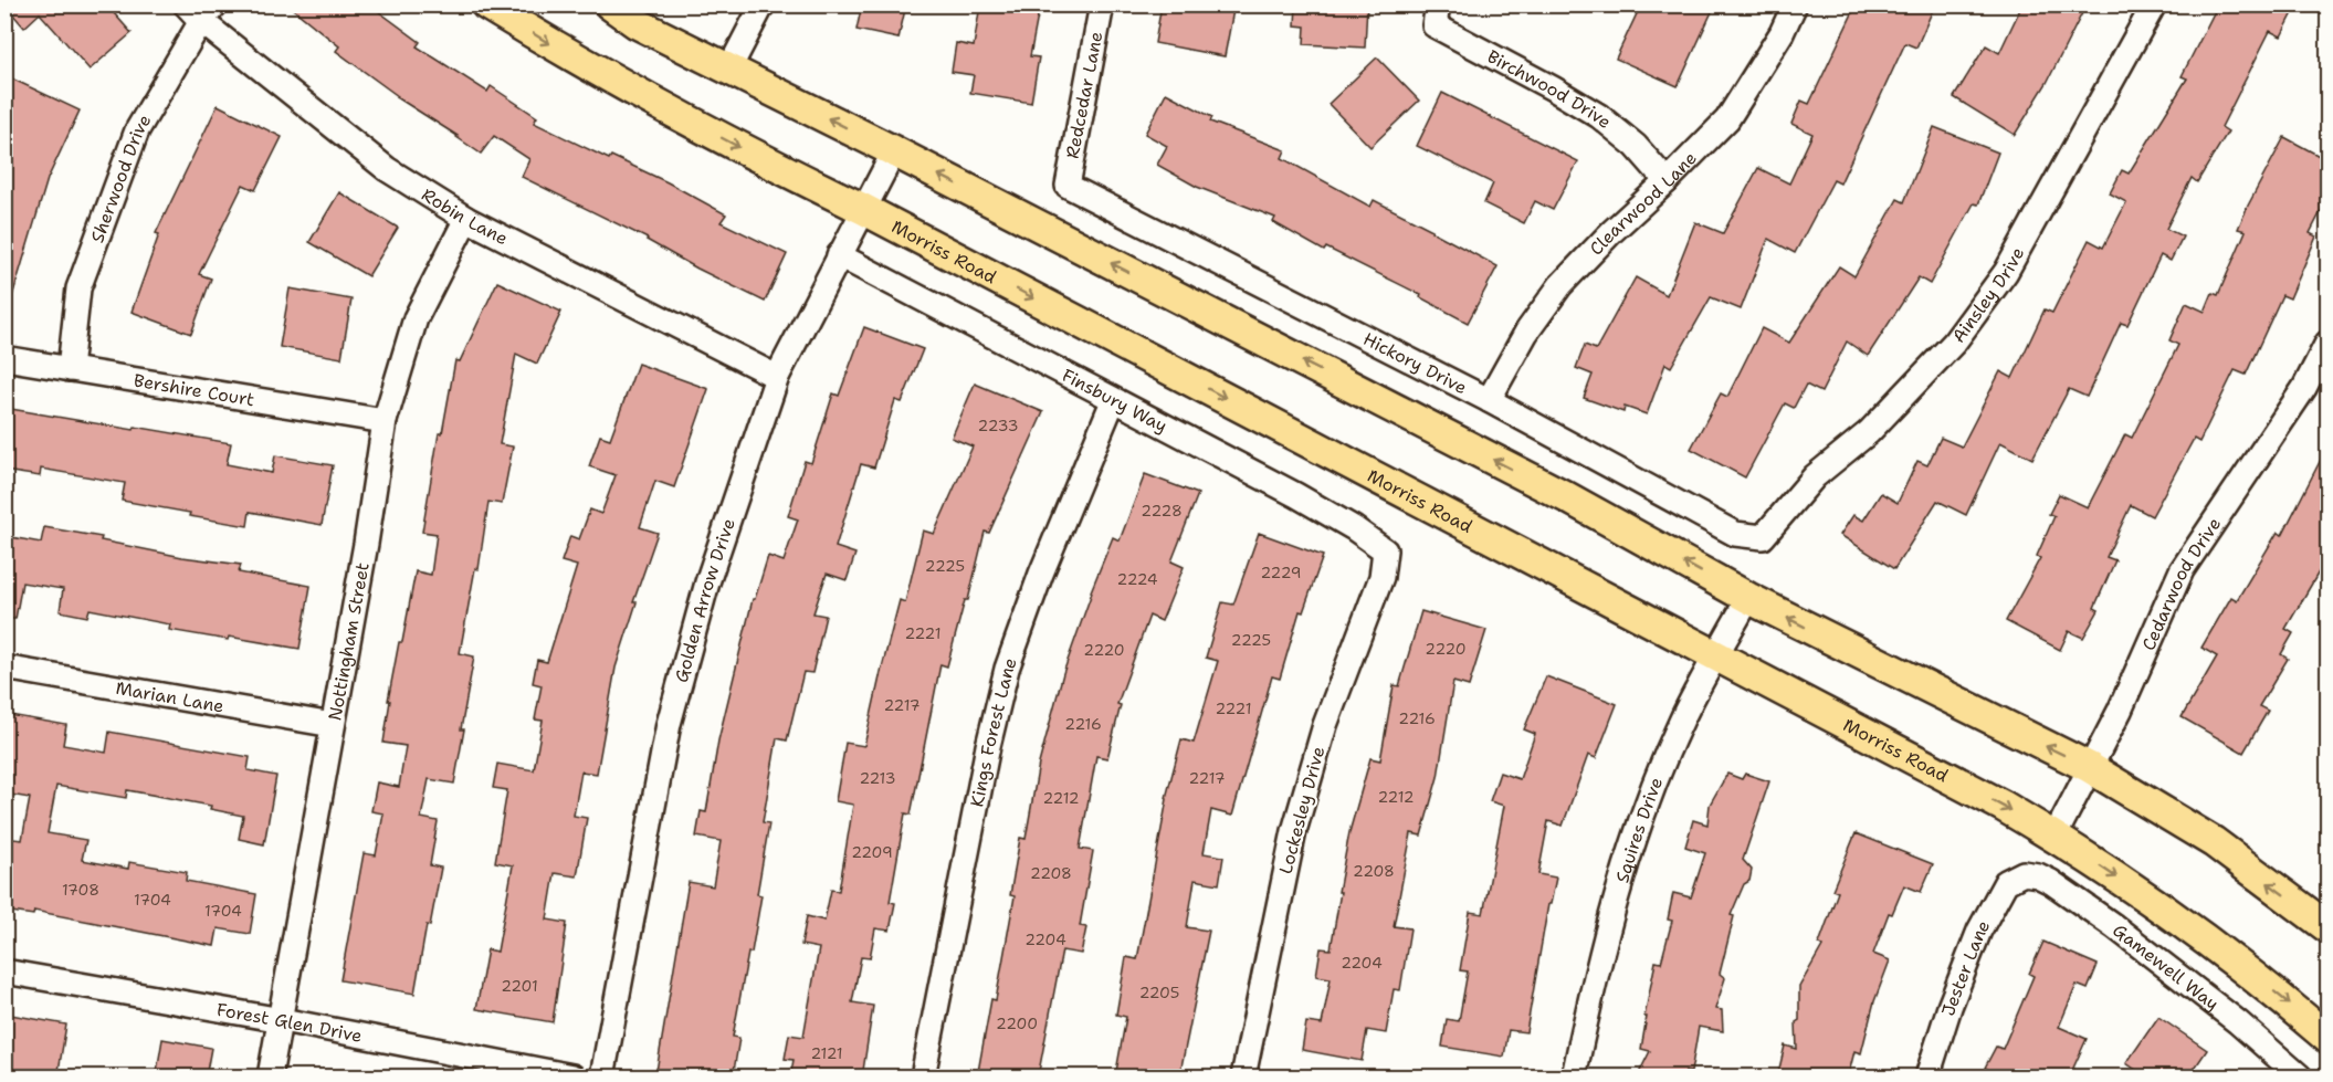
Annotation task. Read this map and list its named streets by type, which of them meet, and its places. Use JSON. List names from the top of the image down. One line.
{"streets":{"main road":["Morriss Road"],"street":["Birchwood Drive","Redcedar Lane","Sherwood Drive","Clearwood Lane","Robin Lane","Ainsley Drive","Hickory Drive","Bershire Court","Finsbury Way","Cedarwood Drive","Golden Arrow Drive","Nottingham Street","Marian Lane","Kings Forest Lane","Lockesley Drive","Squires Drive","Gamewell Way","Jester Lane","Forest Glen Drive"]},"crossings":[["Birchwood Drive","Clearwood Lane"],["Redcedar Lane","Hickory Drive"],["Sherwood Drive","Robin Lane"],["Sherwood Drive","Bershire Court"],["Clearwood Lane","Hickory Drive"],["Robin Lane","Golden Arrow Drive"],["Robin Lane","Nottingham Street"],["Morriss Road","Cedarwood Drive"],["Morriss Road","Golden Arrow Drive"],["Morriss Road","Squires Drive"],["Ainsley Drive","Hickory Drive"],["Bershire Court","Nottingham Street"],["Finsbury Way","Golden Arrow Drive"],["Finsbury Way","Kings Forest Lane"],["Finsbury Way","Lockesley Drive"],["Nottingham Street","Marian Lane"],["Nottingham Street","Forest Glen Drive"],["Gamewell Way","Jester Lane"]],"house_numbers":["2233","2228","2225","2229","2224","2221","2225","2220","2220","2217","2221","2216","2216","2213","2217","2212","2212","2209","2208","2208","1708","1704","1704","2204","2204","2201","2205","2200","2121"]}
